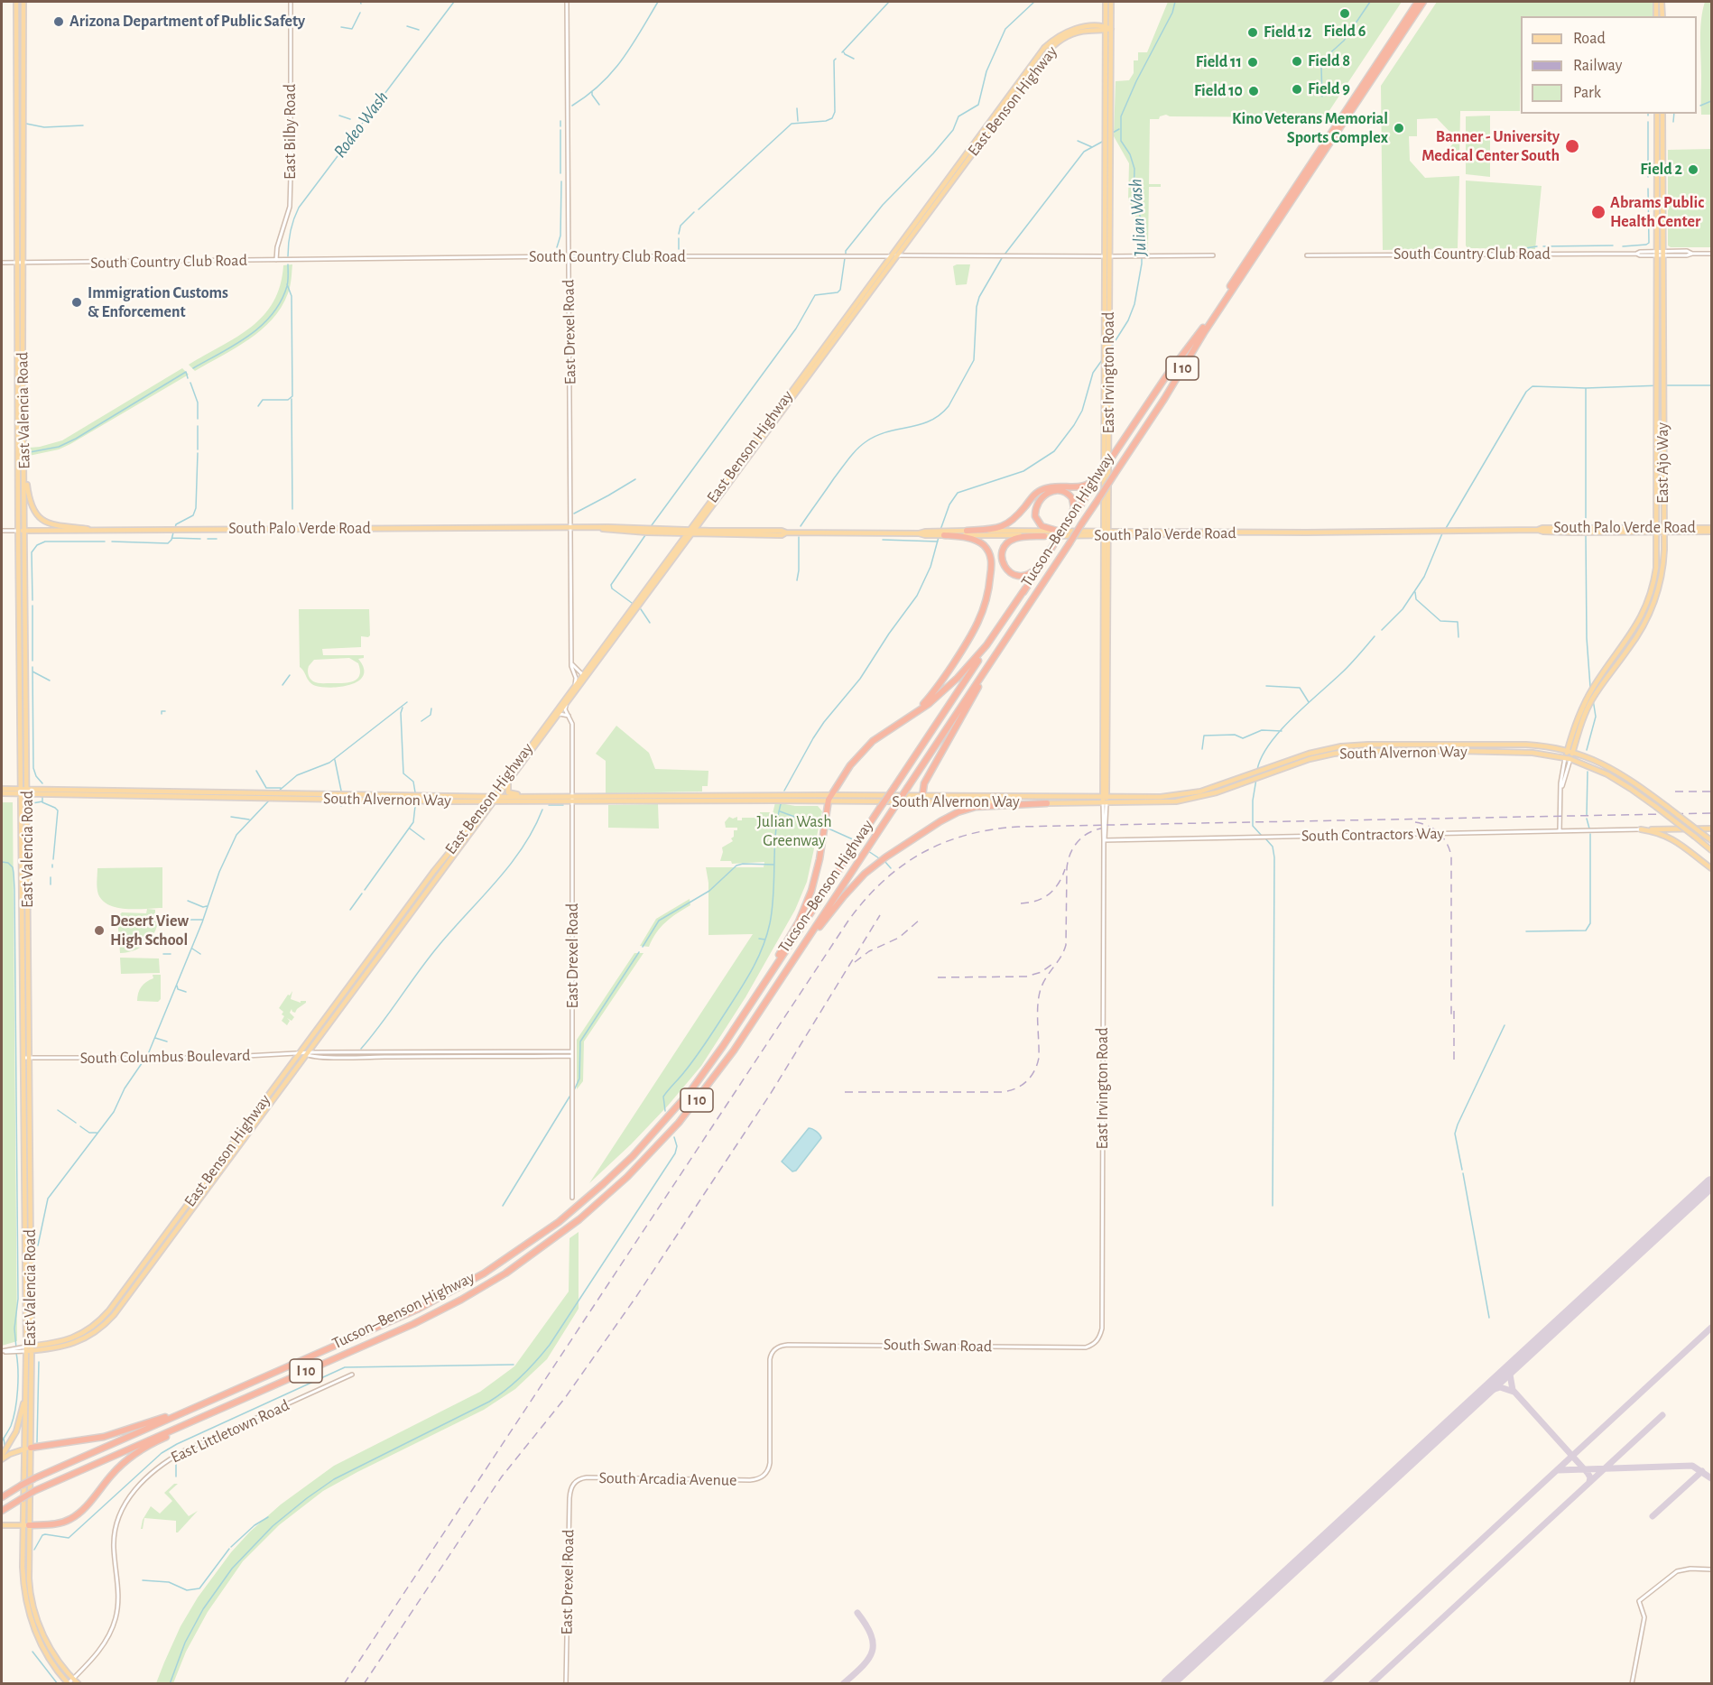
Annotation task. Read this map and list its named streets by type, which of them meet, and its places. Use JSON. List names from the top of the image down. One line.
{"streets":{"highway":["I 10","Tucson–Benson Highway"],"main road":["East Benson Highway","East Irvington Road","East Valencia Road","East Ajo Way","South Palo Verde Road","South Alvernon Way"],"street":["East Bilby Road","South Country Club Road","East Drexel Road","South Contractors Way","South Columbus Boulevard","South Swan Road","East Littletown Road","South Arcadia Avenue"]},"crossings":[["East Benson Highway","South Country Club Road"],["East Benson Highway","East Drexel Road"],["East Benson Highway","East Irvington Road"],["East Benson Highway","East Valencia Road"],["East Benson Highway","South Palo Verde Road"],["East Benson Highway","South Alvernon Way"],["East Benson Highway","South Columbus Boulevard"],["East Bilby Road","South Country Club Road"],["South Country Club Road","East Drexel Road"],["South Country Club Road","East Irvington Road"],["South Country Club Road","East Valencia Road"],["South Country Club Road","East Ajo Way"],["East Drexel Road","South Palo Verde Road"],["East Drexel Road","South Alvernon Way"],["East Drexel Road","South Columbus Boulevard"],["East Drexel Road","South Arcadia Avenue"],["East Irvington Road","South Palo Verde Road"],["East Irvington Road","South Alvernon Way"],["East Irvington Road","South Contractors Way"],["East Irvington Road","South Swan Road"],["East Valencia Road","South Palo Verde Road"],["East Valencia Road","South Alvernon Way"],["East Valencia Road","South Columbus Boulevard"],["East Valencia Road","East Littletown Road"],["East Ajo Way","South Palo Verde Road"],["East Ajo Way","South Alvernon Way"],["East Ajo Way","South Contractors Way"],["South Swan Road","South Arcadia Avenue"]],"water":["Rodeo Wash","Julian Wash"],"parks":["Julian Wash Greenway"],"places":["Field 6","Arizona Department of Public Safety","Field 12","Field 8","Field 11","Field 9","Field 10","Kino Veterans Memorial Sports Complex","Banner - University Medical Center South","Field 2","Abrams Public Health Center","Immigration Customs & Enforcement","Desert View High School"],"legend":["Road","Railway","Park"]}
